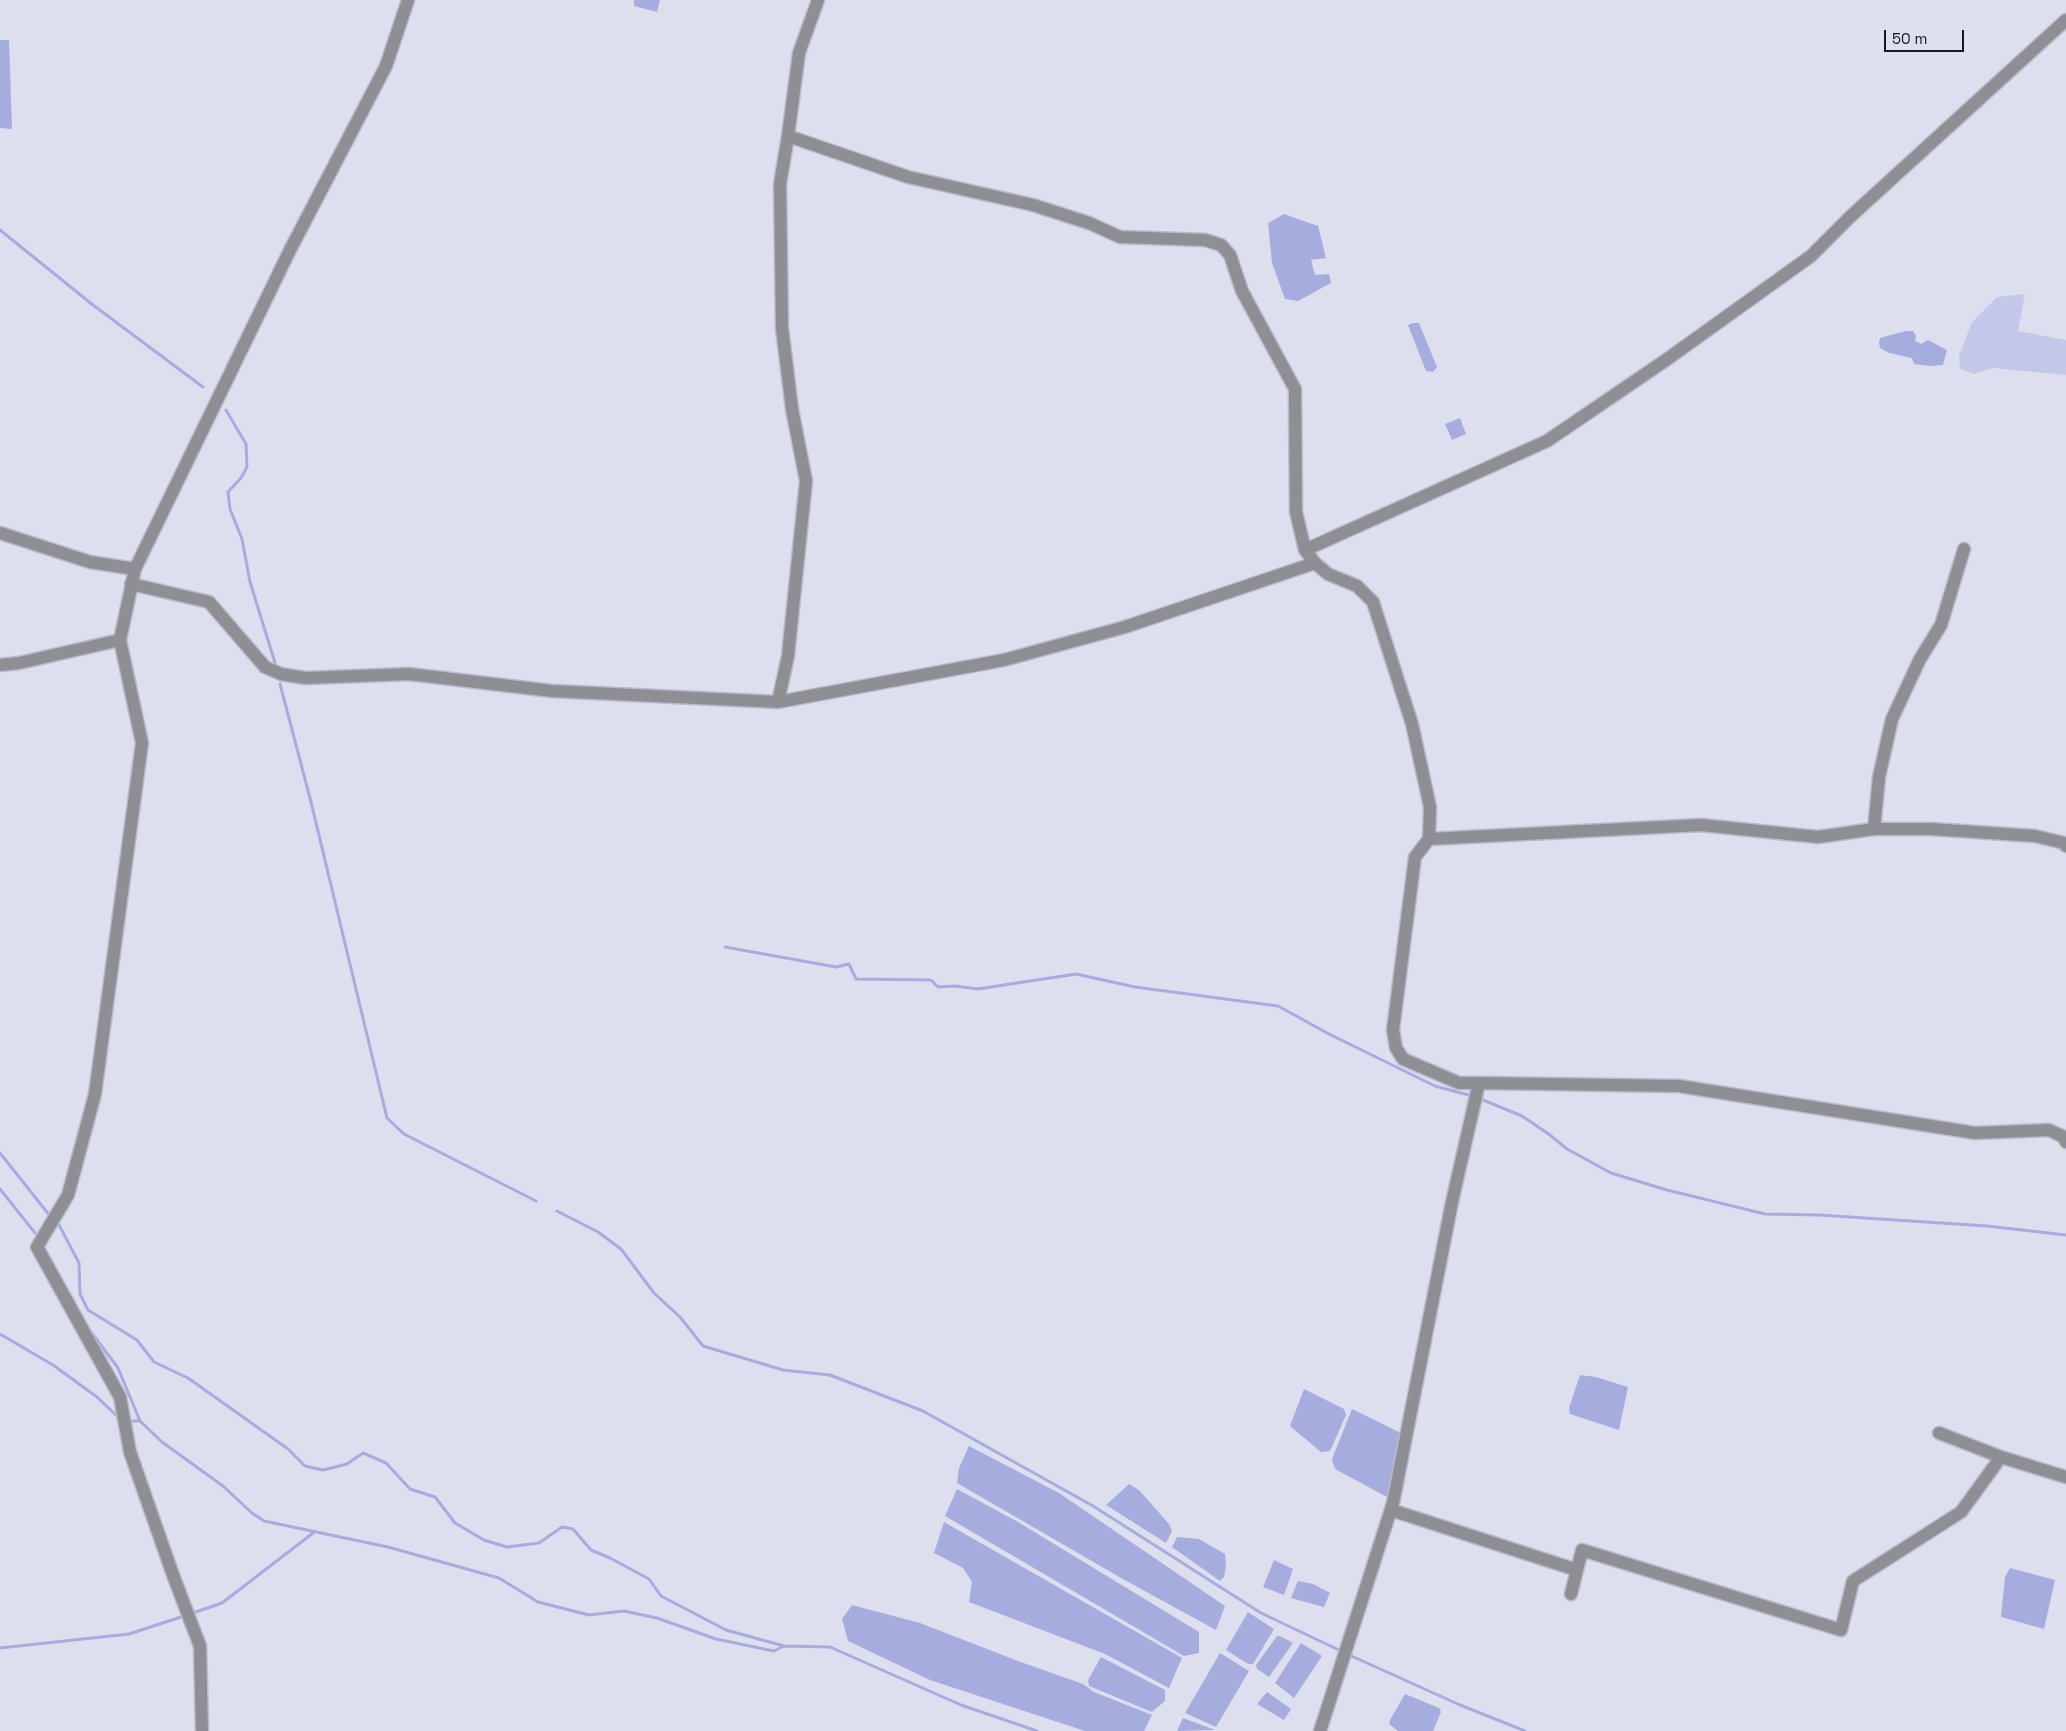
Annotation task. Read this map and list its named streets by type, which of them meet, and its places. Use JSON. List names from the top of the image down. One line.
{"scale_bar":"50 m"}
